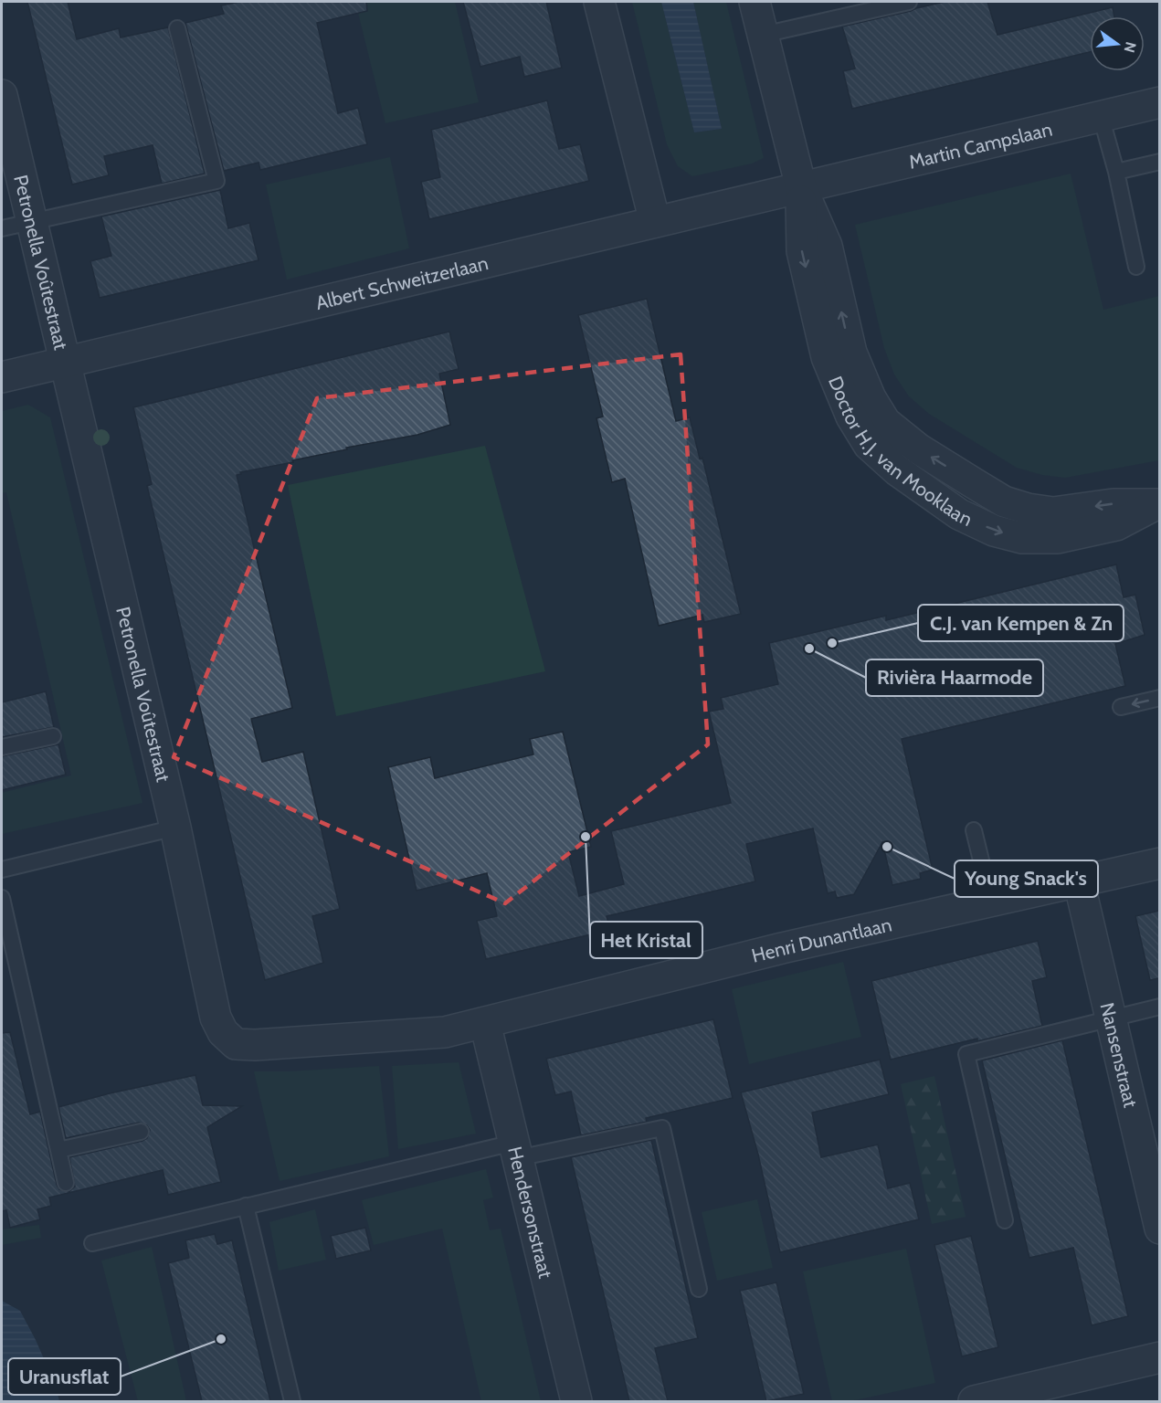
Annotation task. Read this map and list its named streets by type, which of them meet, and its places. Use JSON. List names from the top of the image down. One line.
{"streets":{"street":["Martin Campslaan","Petronella Voûtestraat","Albert Schweitzerlaan","Doctor H.J. van Mooklaan","Henri Dunantlaan","Nansenstraat","Hendersonstraat"]},"crossings":[["Martin Campslaan","Albert Schweitzerlaan"],["Martin Campslaan","Doctor H.J. van Mooklaan"],["Petronella Voûtestraat","Albert Schweitzerlaan"],["Petronella Voûtestraat","Henri Dunantlaan"],["Petronella Voûtestraat","Hendersonstraat"],["Albert Schweitzerlaan","Doctor H.J. van Mooklaan"],["Henri Dunantlaan","Nansenstraat"],["Henri Dunantlaan","Hendersonstraat"]],"places":["C.J. van Kempen & Zn","Rivièra Haarmode","Het Kristal","Young Snack's","Uranusflat"],"north":"right"}
